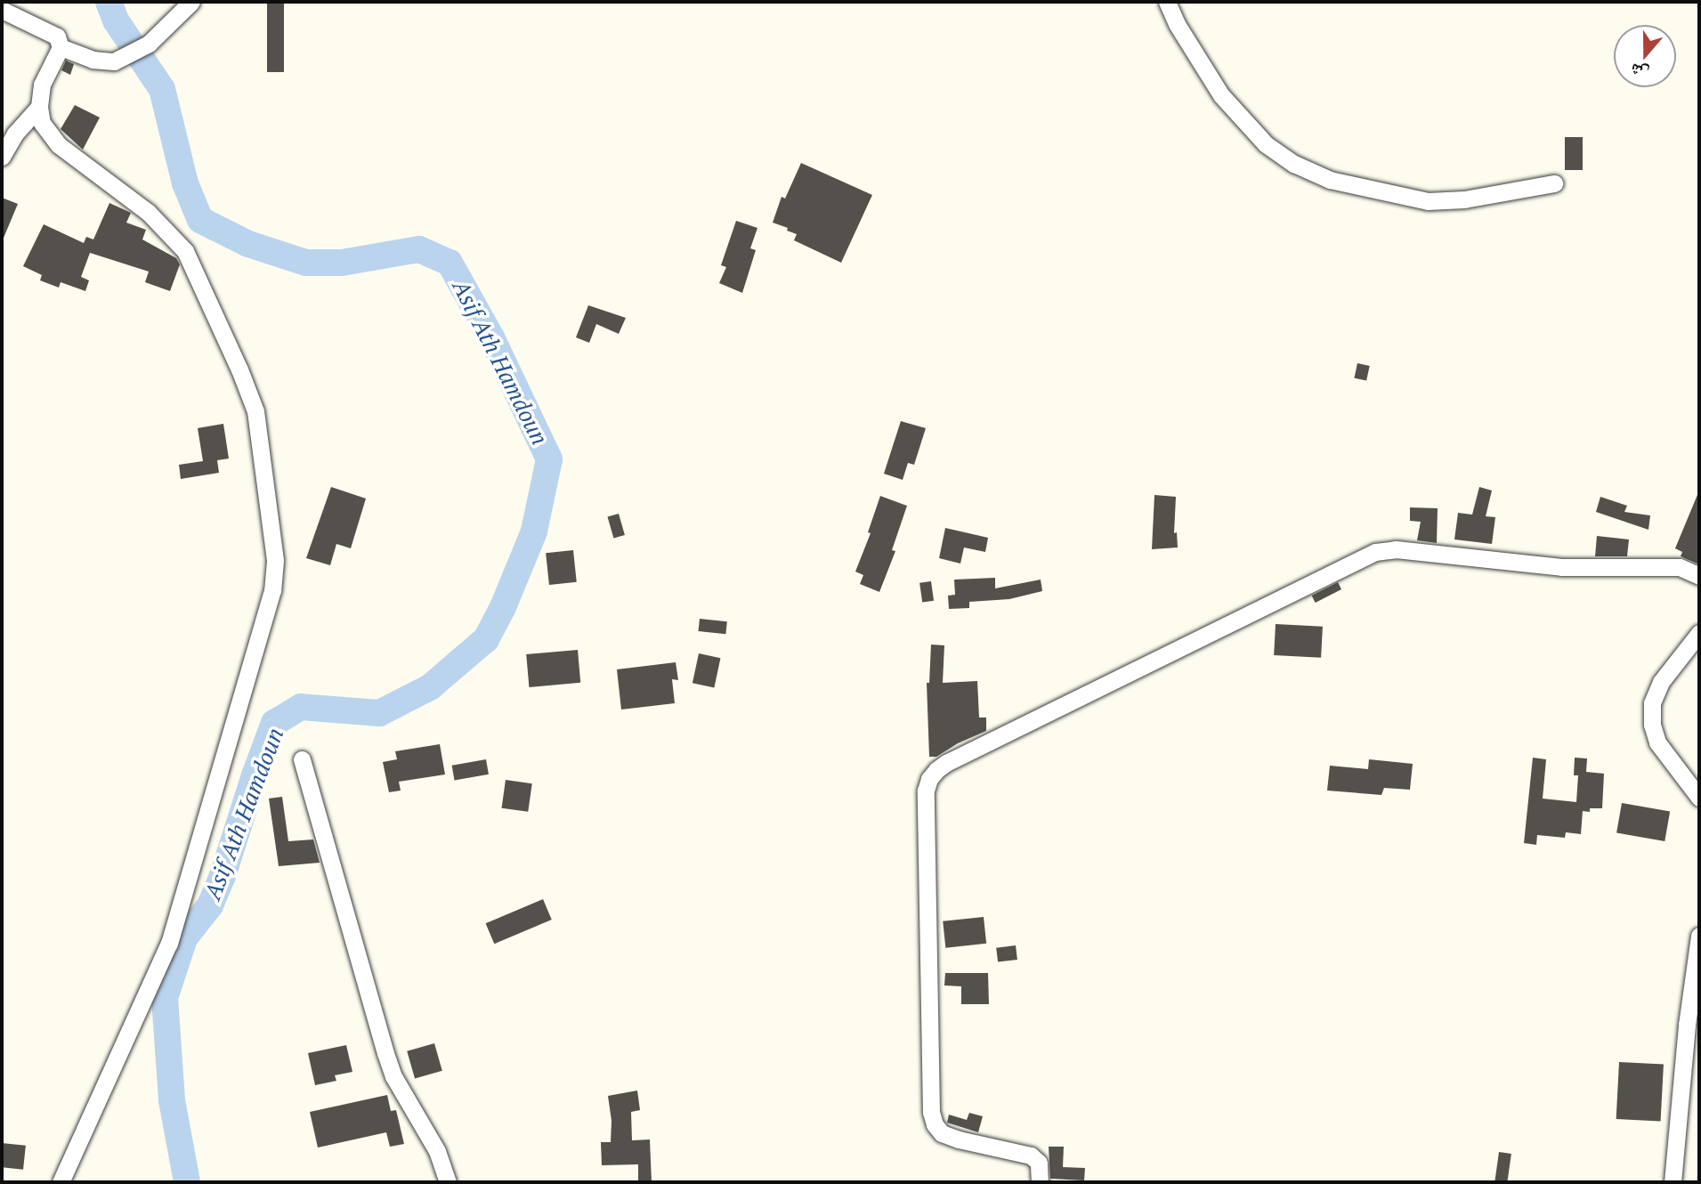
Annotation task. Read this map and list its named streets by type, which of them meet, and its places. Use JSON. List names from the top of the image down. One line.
{"water":["Asif Ath Hamdoun"],"north":"bottom"}
